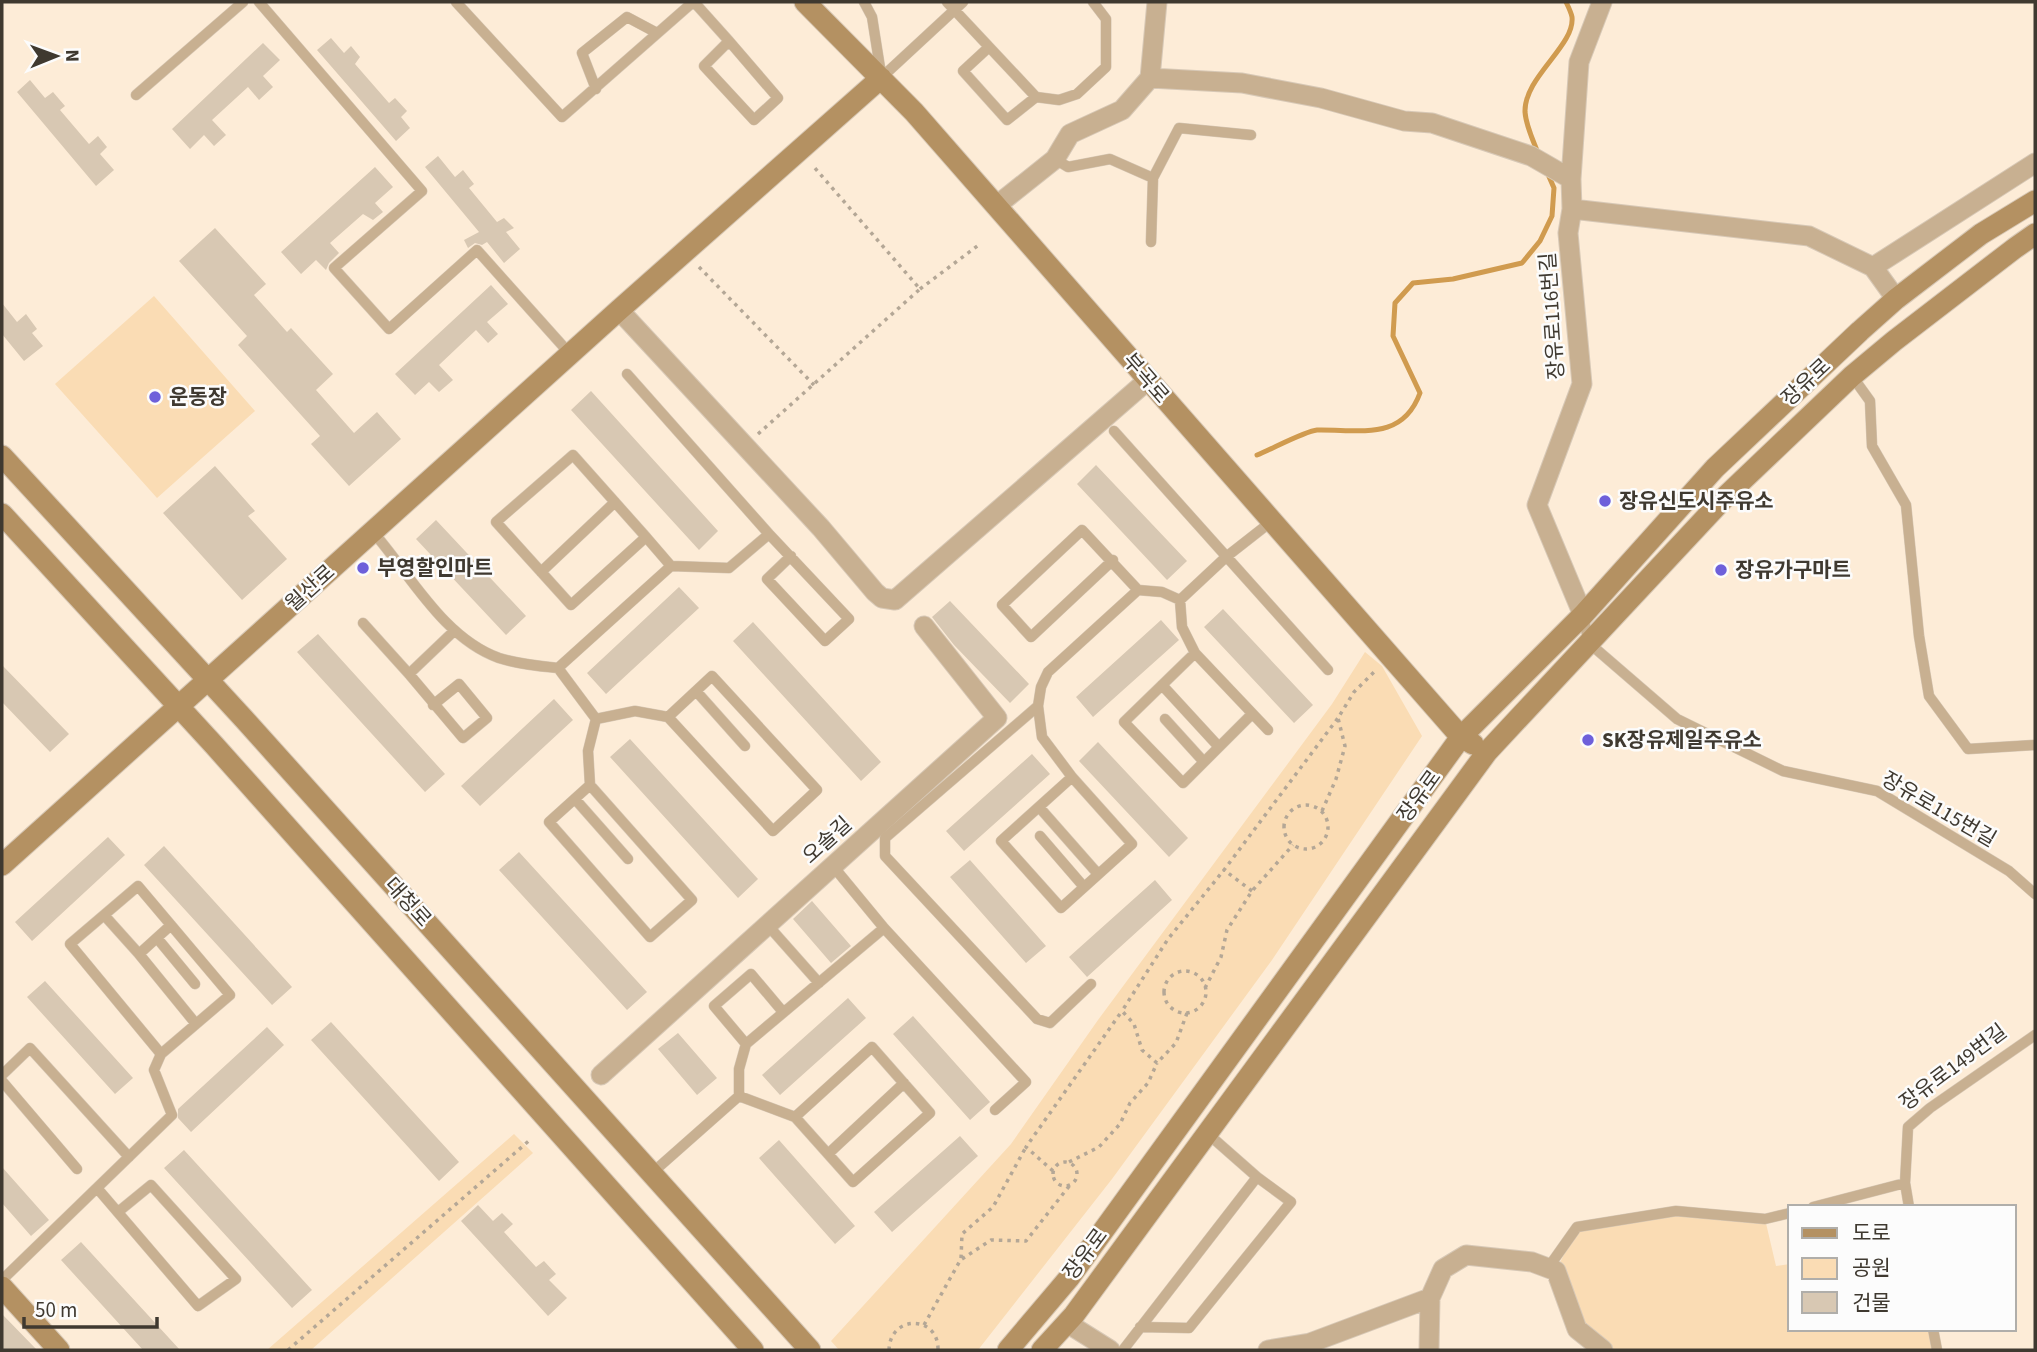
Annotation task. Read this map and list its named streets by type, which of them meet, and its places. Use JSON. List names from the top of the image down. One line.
{"streets":{"main road":["부곡로","장유로","월산로","대청로"],"street":["장유로116번길","오솔길"],"lane":["장유로115번길","장유로149번길"]},"crossings":[["장유로116번길","장유로"],["부곡로","장유로"],["부곡로","월산로"],["장유로","장유로115번길"],["월산로","대청로"]],"places":["운동장","장유신도시주유소","부영할인마트","장유가구마트","SK장유제일주유소"],"legend":["도로","공원","건물"],"scale_bar":"50 m","north":"right"}
